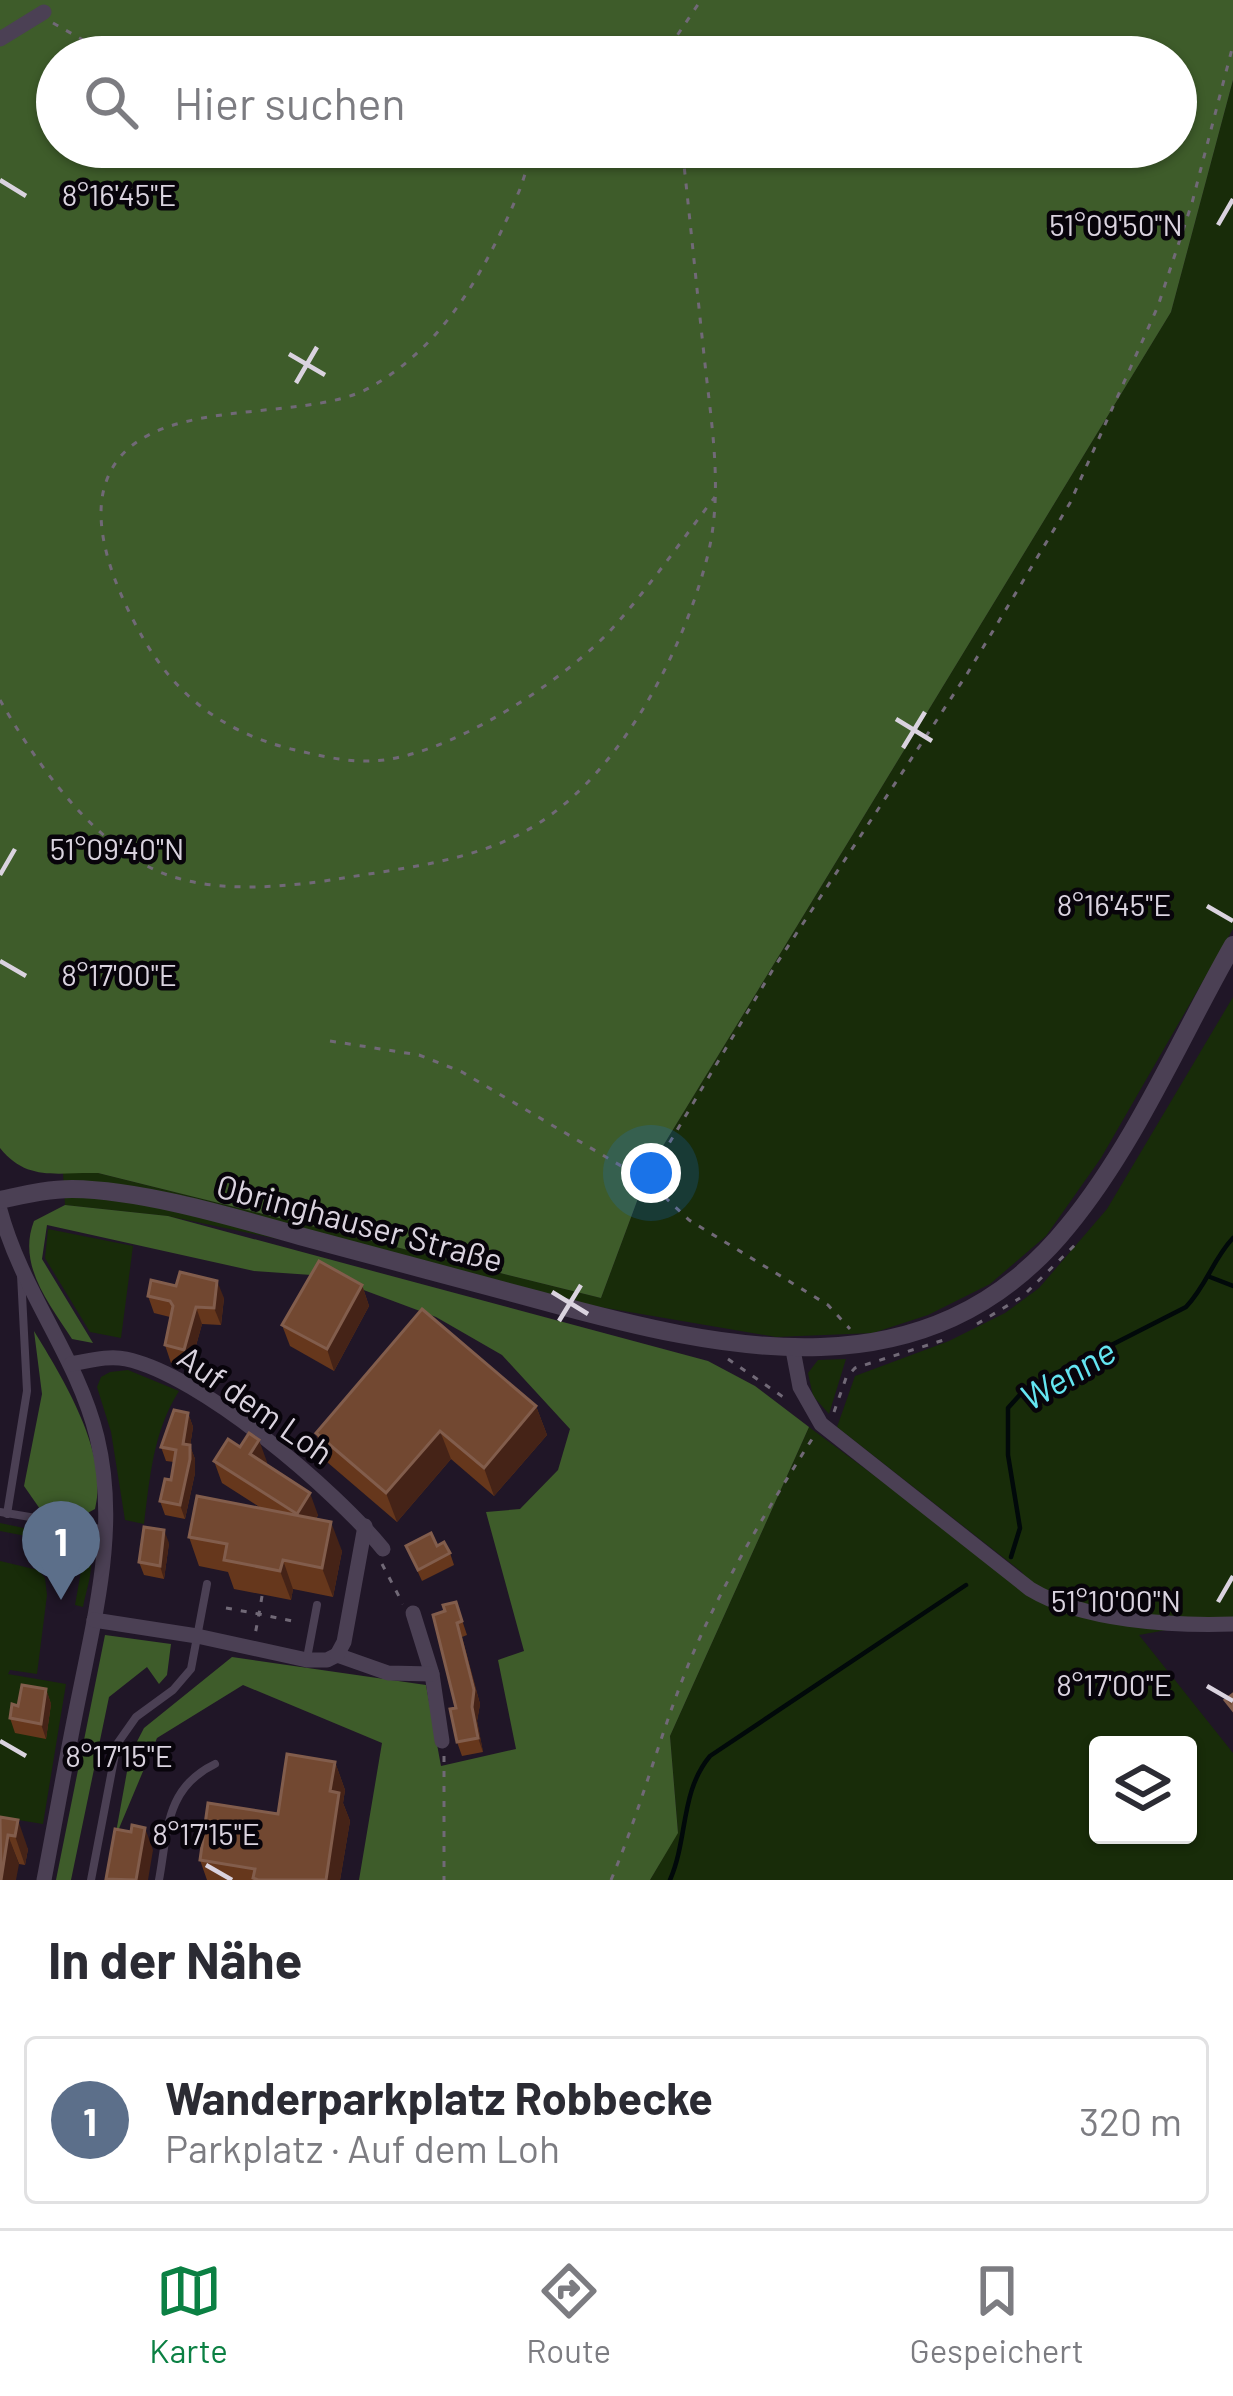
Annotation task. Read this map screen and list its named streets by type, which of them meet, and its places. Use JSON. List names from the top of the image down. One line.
{"streets":{"street":["Obringhauser Straße","Auf dem Loh"]},"water":["Wenne"],"page":{"search":"Hier suchen","pins":"1","heading":"In der Nähe","list":[{"mark":"1","name":"Wanderparkplatz Robbecke","note":"Parkplatz · Auf dem Loh","value":"320 m"}],"nav":["Karte","Route","Gespeichert"]},"coordinates":["8°16'45\"E","51°09'50\"N","51°09'40\"N","8°17'00\"E","51°10'00\"N","8°17'15\"E"]}
